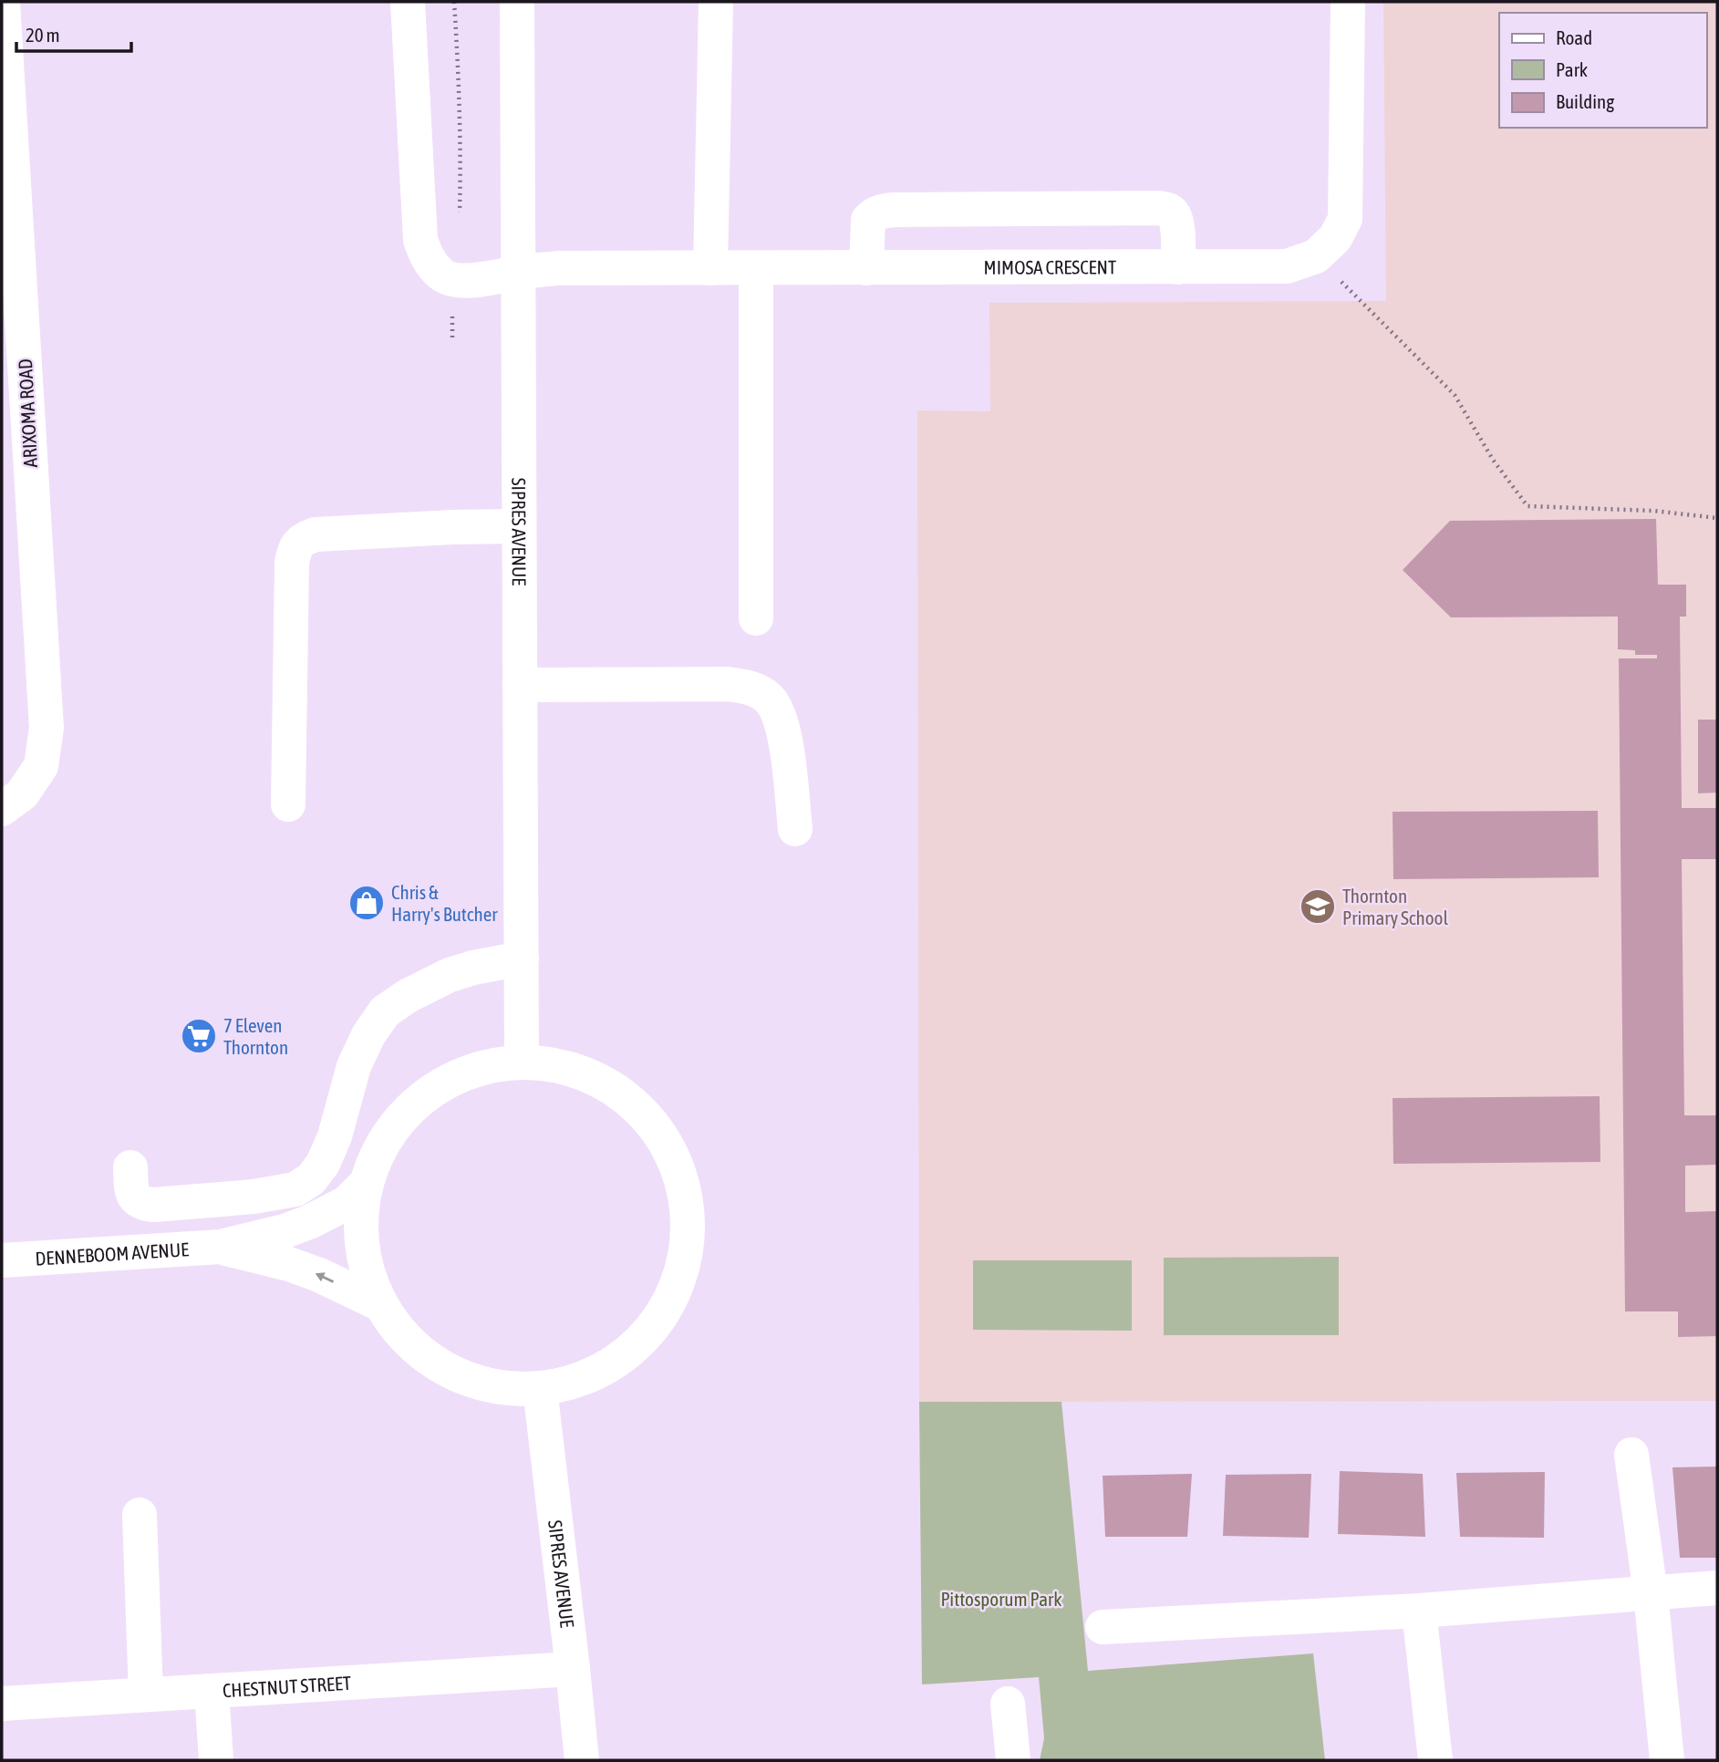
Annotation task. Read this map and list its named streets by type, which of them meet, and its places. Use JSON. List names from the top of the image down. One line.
{"streets":{"street":["MIMOSA CRESCENT","ARIXOMA ROAD","SIPRES AVENUE","DENNEBOOM AVENUE","CHESTNUT STREET"]},"crossings":[["MIMOSA CRESCENT","SIPRES AVENUE"],["SIPRES AVENUE","CHESTNUT STREET"]],"parks":["Pittosporum Park"],"places":{"shop":["Chris & Harry's Butcher"],"school or university":["Thornton Primary School"],"supermarket":["7 Eleven Thornton"]},"legend":["Road","Park","Building"],"scale_bar":"20 m"}
